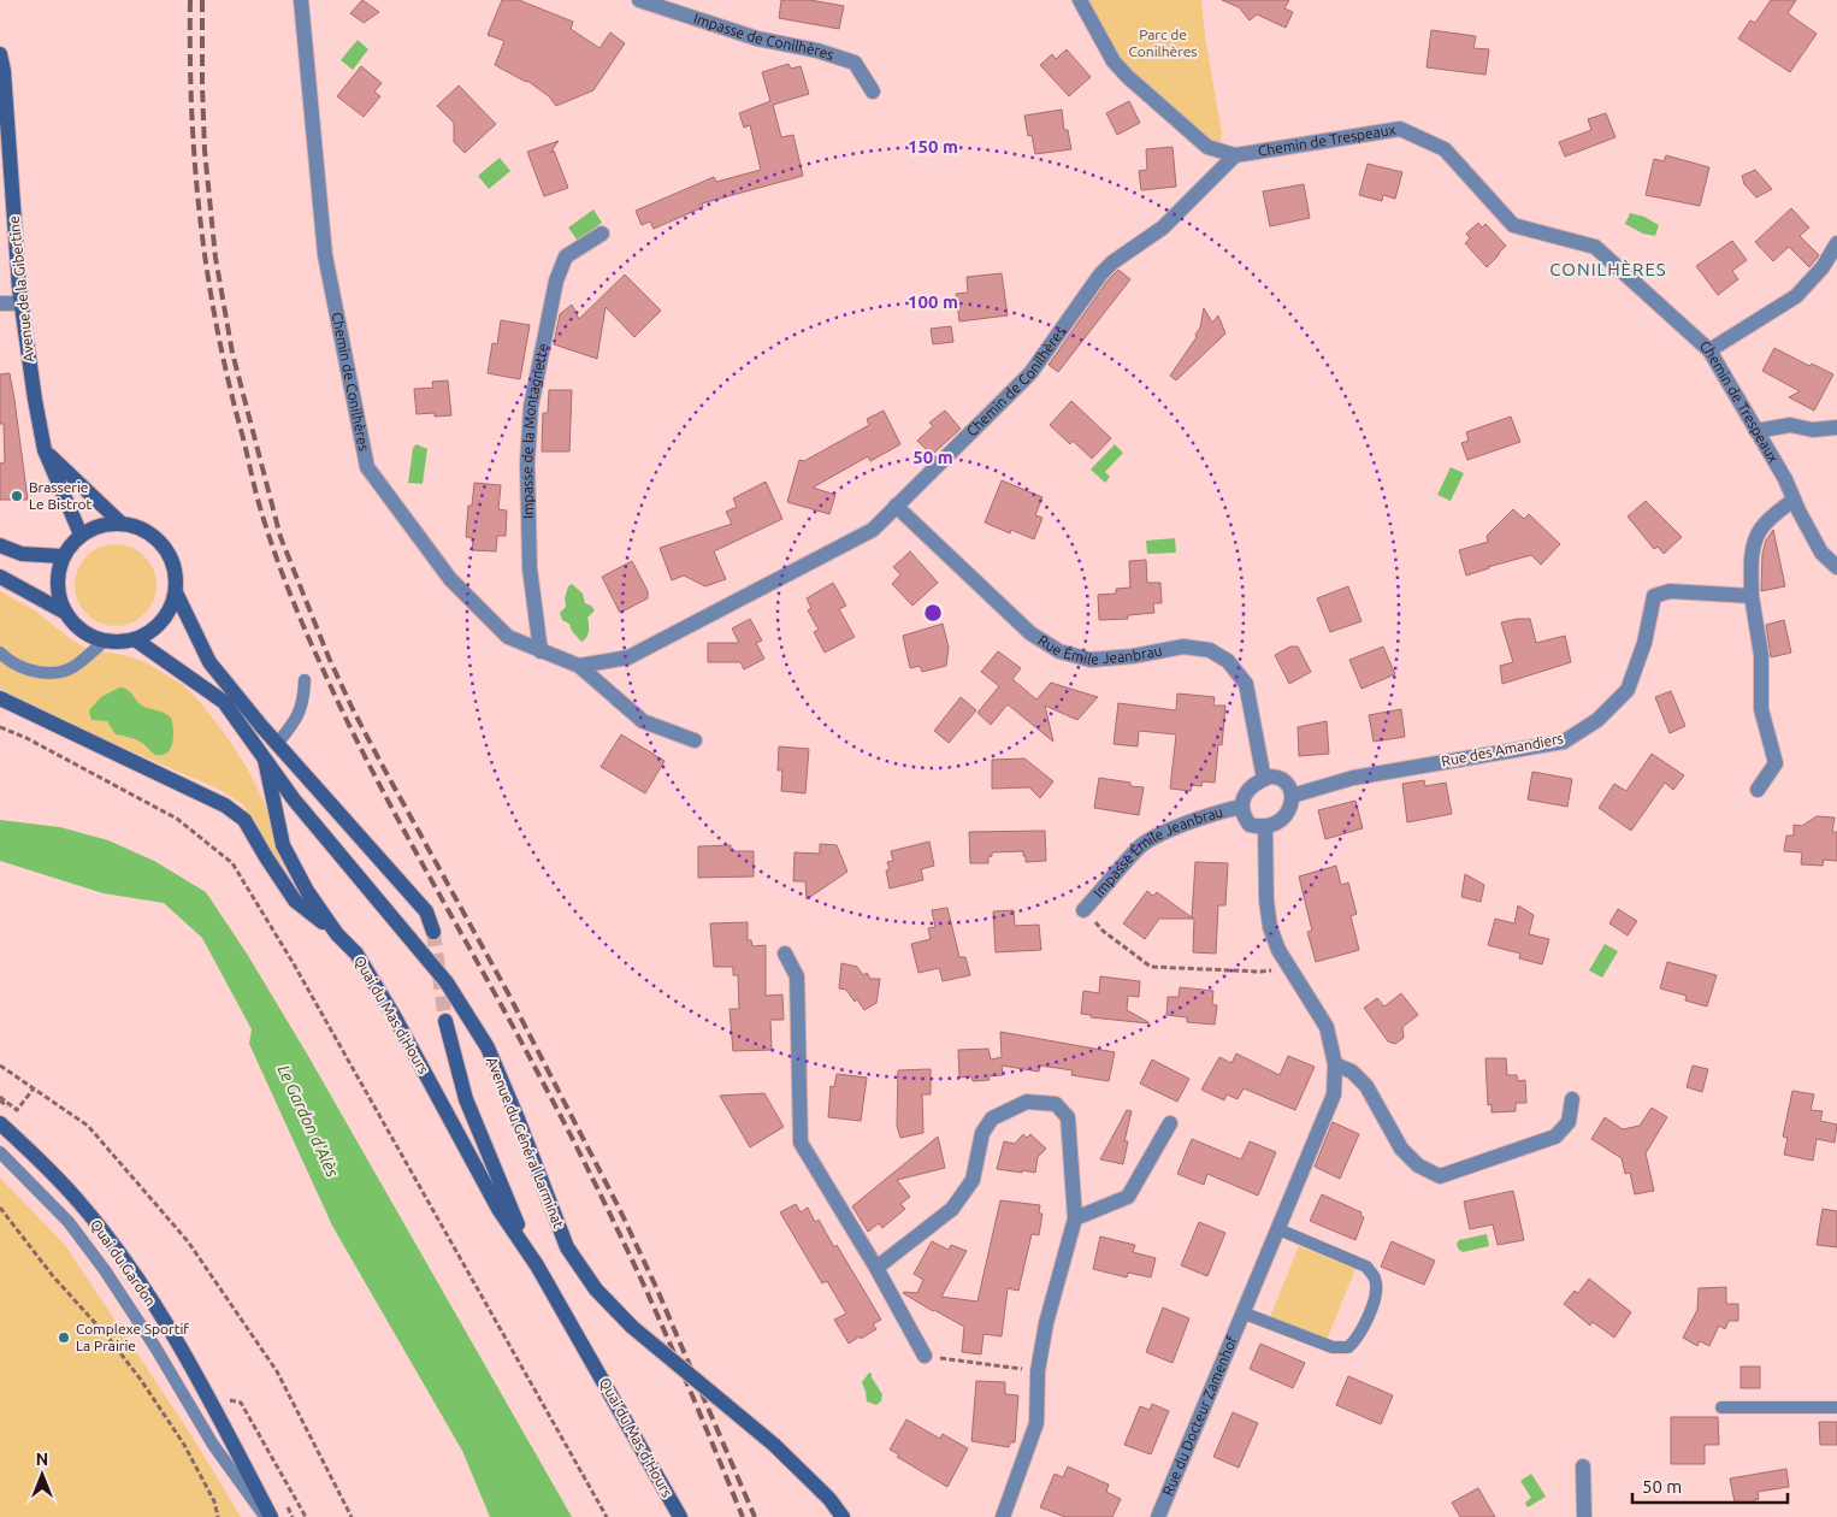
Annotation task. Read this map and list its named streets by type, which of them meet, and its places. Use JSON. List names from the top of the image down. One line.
{"streets":{"main road":["Avenue de la Gibertine","Quai du Mas d'Hours","Avenue du Général Larminat","Quai du Gardon"],"street":["Impasse de Conilhères","Chemin de Trespeaux","Chemin de Conilhères","Impasse de la Montagnette","Rue Émile Jeanbrau","Rue des Amandiers","Impasse Émile Jeanbrau","Rue du Docteur Zamenhof"]},"crossings":[["Chemin de Trespeaux","Chemin de Conilhères"],["Avenue de la Gibertine","Avenue du Général Larminat"],["Chemin de Conilhères","Impasse de la Montagnette"],["Chemin de Conilhères","Rue Émile Jeanbrau"],["Rue Émile Jeanbrau","Rue des Amandiers"],["Rue Émile Jeanbrau","Impasse Émile Jeanbrau"],["Rue des Amandiers","Impasse Émile Jeanbrau"],["Quai du Mas d'Hours","Avenue du Général Larminat"]],"districts":["CONILHÈRES"],"water":["Le Gardon d'Alès"],"parks":["Parc de Conilhères"],"places":["Brasserie Le Bistrot","Complexe Sportif La Prairie"],"scale_bar":"50 m","north":"top","rings":["150 m","100 m","50 m"]}
